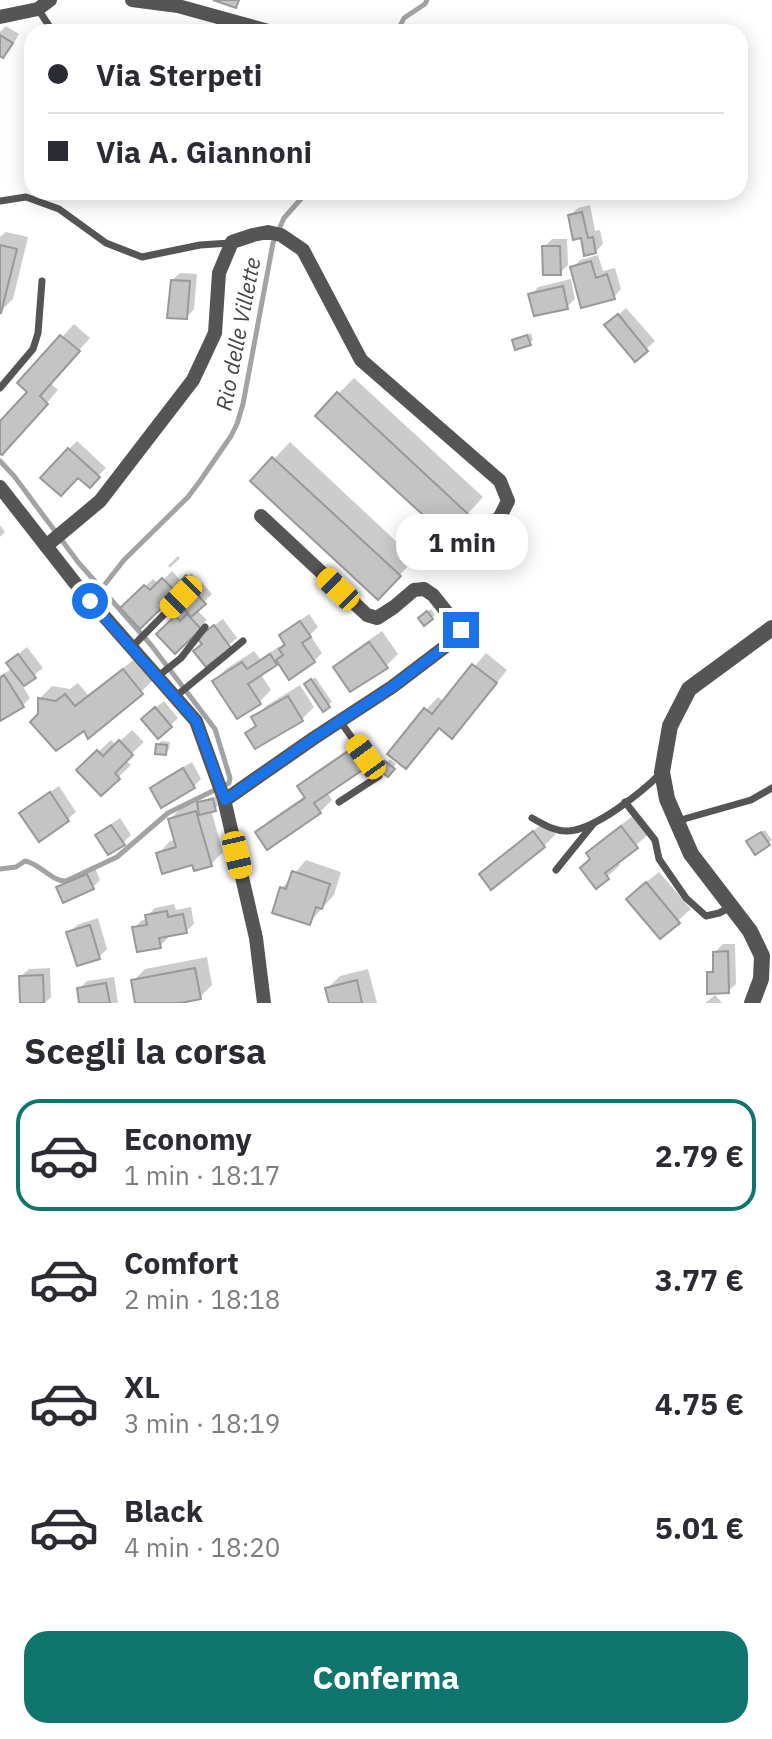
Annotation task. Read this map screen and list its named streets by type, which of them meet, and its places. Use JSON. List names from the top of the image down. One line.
{"water":["Rio delle Villette"],"page":{"banner":["Via Sterpeti","Via A. Giannoni"],"bubble":"1 min","heading":"Scegli la corsa","list":[{"name":"Economy","note":"1 min · 18:17","value":"2.79 €"},{"name":"Comfort","note":"2 min · 18:18","value":"3.77 €"},{"name":"XL","note":"3 min · 18:19","value":"4.75 €"},{"name":"Black","note":"4 min · 18:20","value":"5.01 €"}],"buttons":"Conferma"}}
